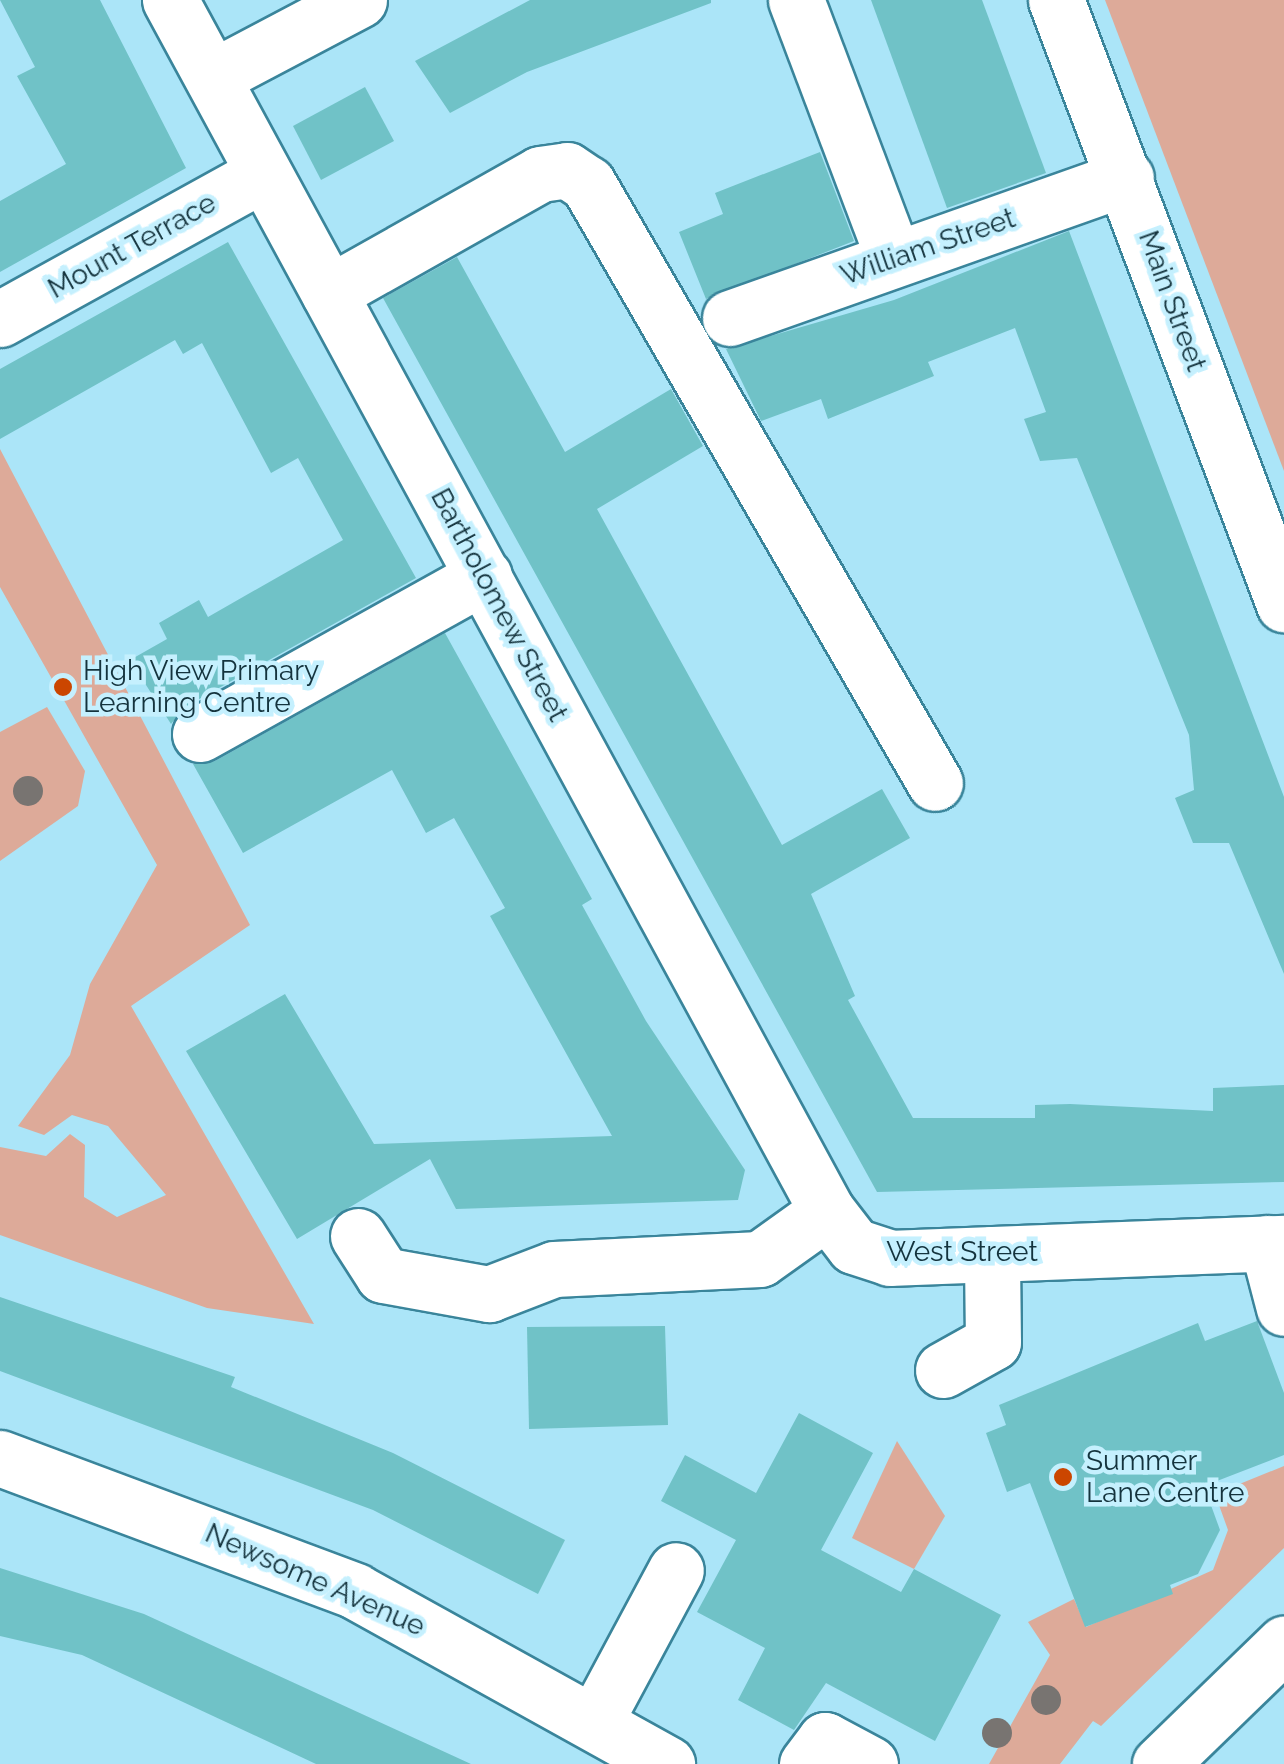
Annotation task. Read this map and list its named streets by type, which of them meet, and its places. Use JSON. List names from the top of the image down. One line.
{"streets":{"street":["Mount Terrace","William Street","Main Street","Bartholomew Street","West Street","Newsome Avenue"]},"crossings":[["Mount Terrace","Bartholomew Street"],["William Street","Main Street"],["Bartholomew Street","West Street"]],"places":["High View Primary Learning Centre","Summer Lane Centre"]}
